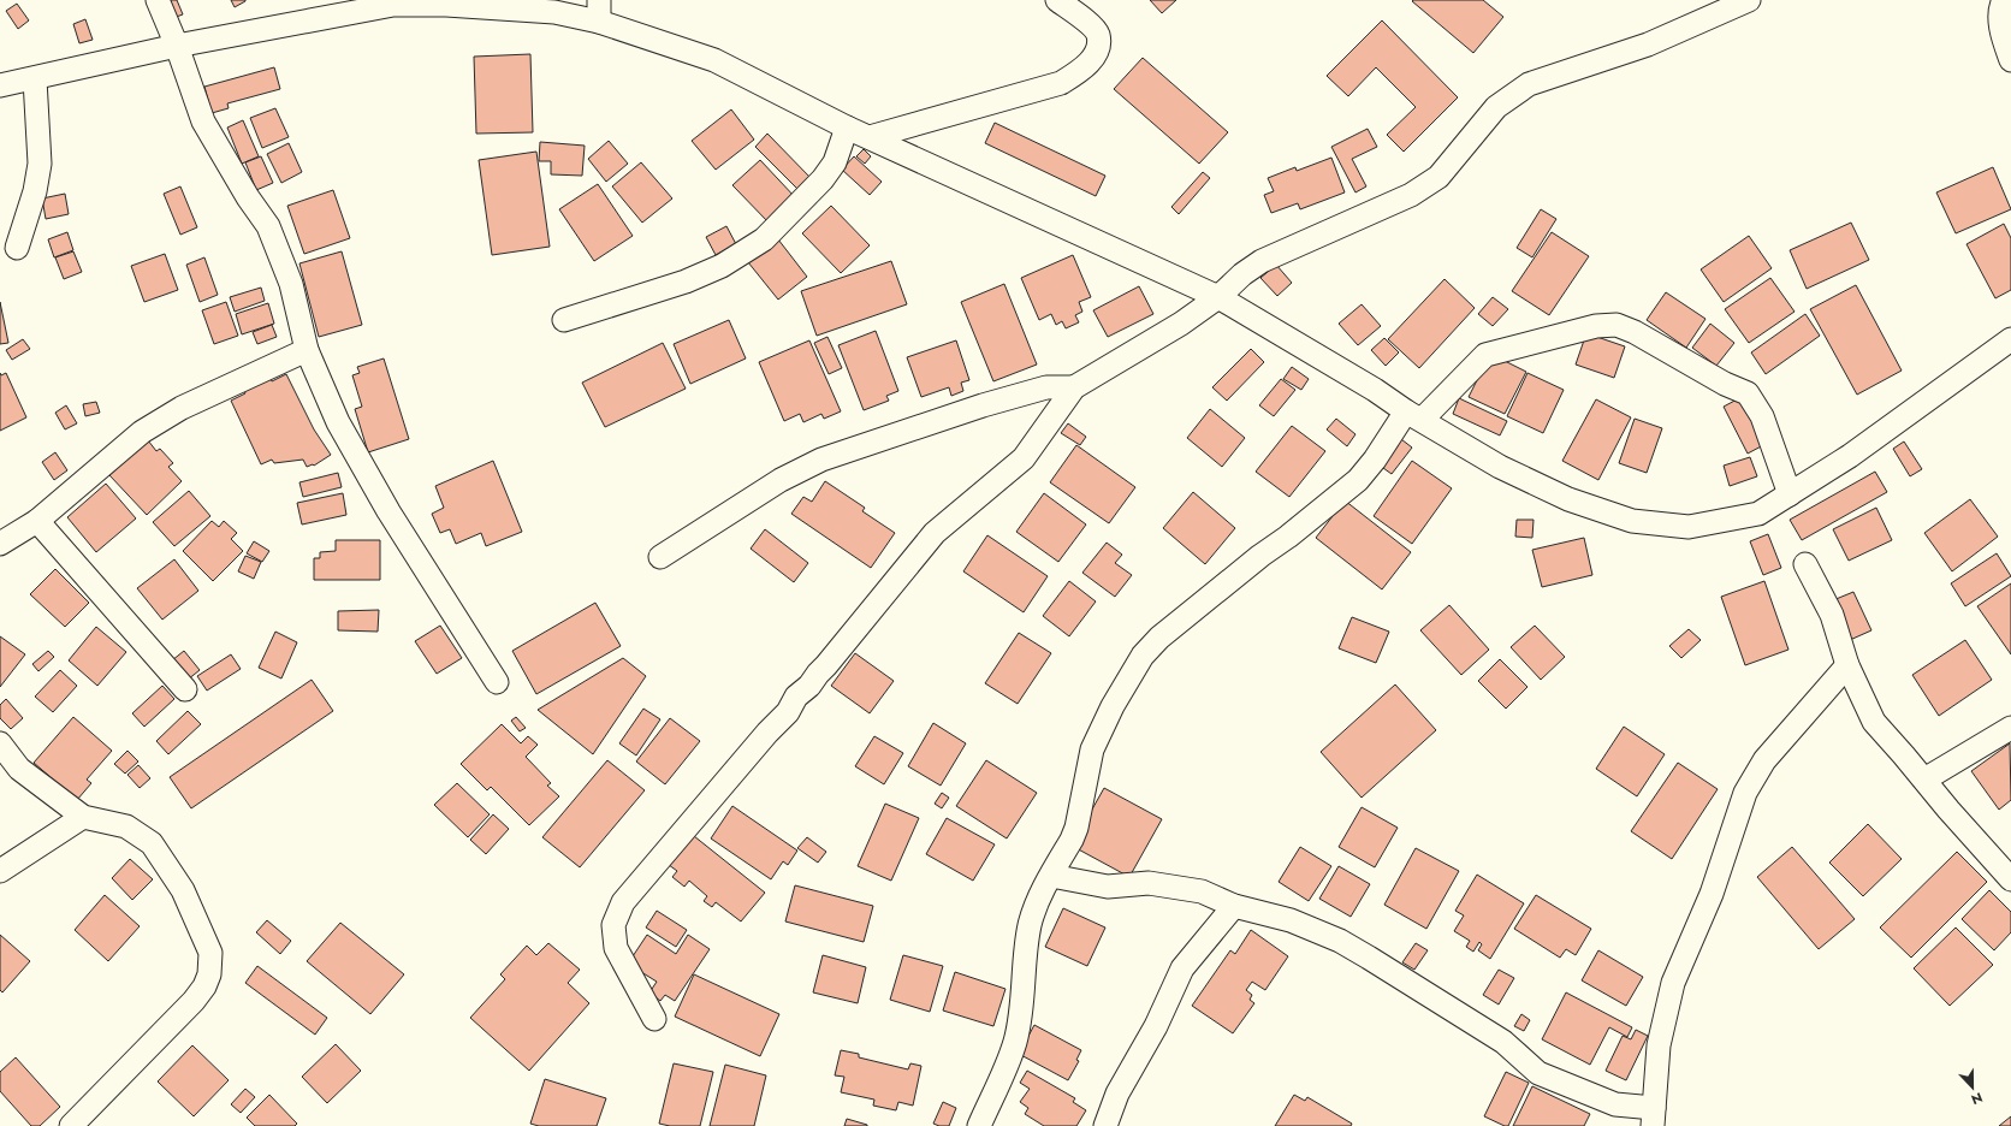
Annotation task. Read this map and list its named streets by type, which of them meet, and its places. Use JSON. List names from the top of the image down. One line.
{"north":"bottom"}
